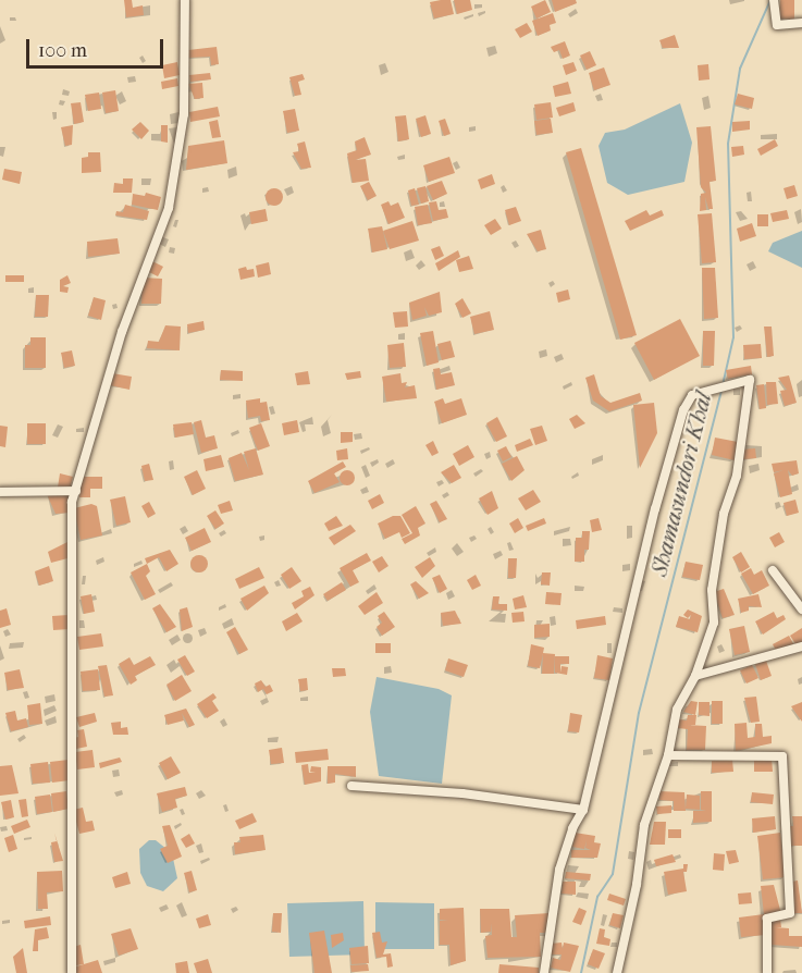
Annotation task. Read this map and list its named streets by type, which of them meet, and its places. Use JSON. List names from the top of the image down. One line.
{"water":["Shamasundori Khal"],"scale_bar":"100 m"}
